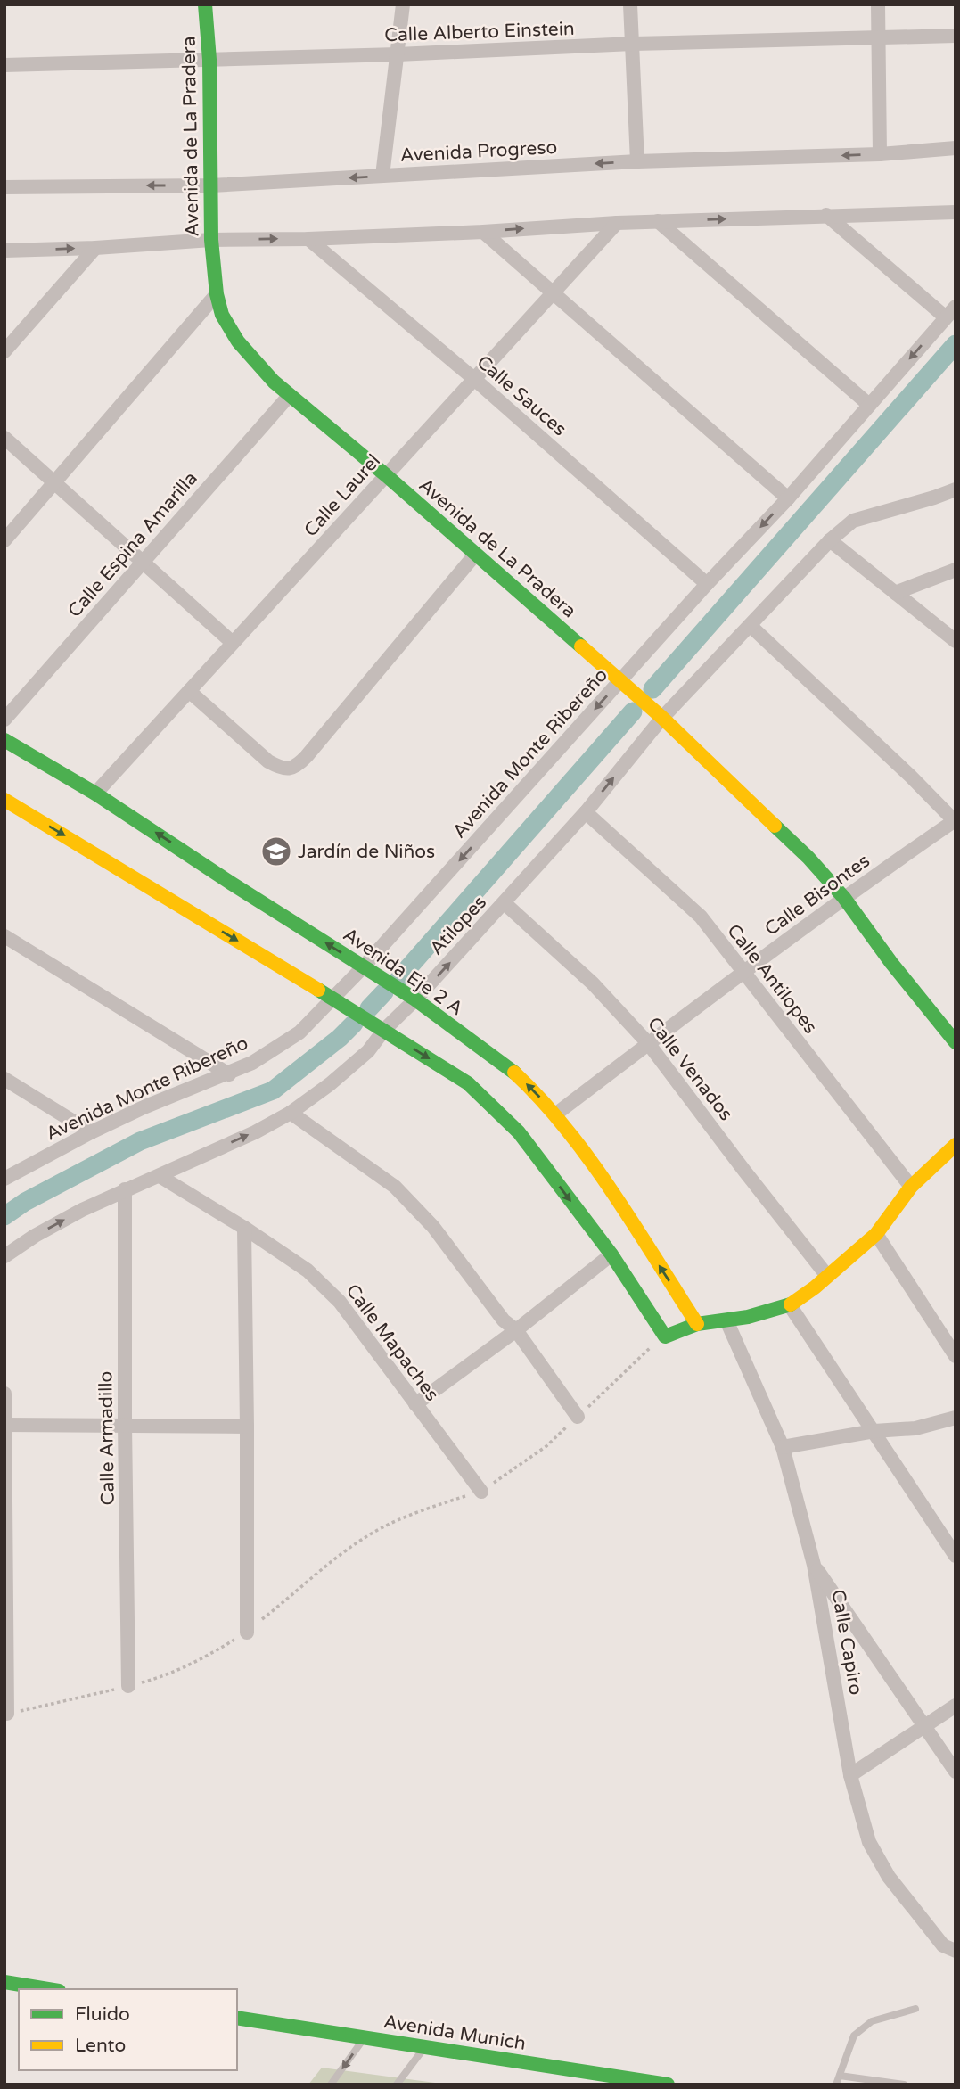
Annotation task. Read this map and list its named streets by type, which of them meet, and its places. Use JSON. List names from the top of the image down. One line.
{"streets":{"street":["Calle Alberto Einstein","Avenida de La Pradera","Avenida Progreso","Calle Sauces","Calle Laurel","Calle Espina Amarilla","Avenida Monte Ribereño","Calle Bisontes","Atilopes","Avenida Eje 2 A","Calle Antilopes","Calle Venados","Calle Mapaches","Calle Armadillo","Calle Capiro","Avenida Munich"]},"crossings":[["Calle Alberto Einstein","Avenida de La Pradera"],["Avenida de La Pradera","Avenida Progreso"],["Avenida de La Pradera","Calle Laurel"],["Avenida de La Pradera","Calle Espina Amarilla"],["Avenida de La Pradera","Avenida Monte Ribereño"],["Avenida de La Pradera","Calle Bisontes"],["Avenida de La Pradera","Atilopes"],["Calle Sauces","Calle Laurel"],["Calle Sauces","Avenida Monte Ribereño"],["Calle Laurel","Avenida Eje 2 A"],["Avenida Monte Ribereño","Avenida Eje 2 A"],["Calle Bisontes","Avenida Eje 2 A"],["Calle Bisontes","Calle Antilopes"],["Calle Bisontes","Calle Venados"],["Atilopes","Avenida Eje 2 A"],["Atilopes","Calle Antilopes"],["Atilopes","Calle Venados"],["Atilopes","Calle Mapaches"],["Atilopes","Calle Armadillo"]],"one_way":["Avenida Monte Ribereño","Atilopes"],"places":{"school or university":["Jardín de Niños"]},"legend":["Fluido","Lento"]}
